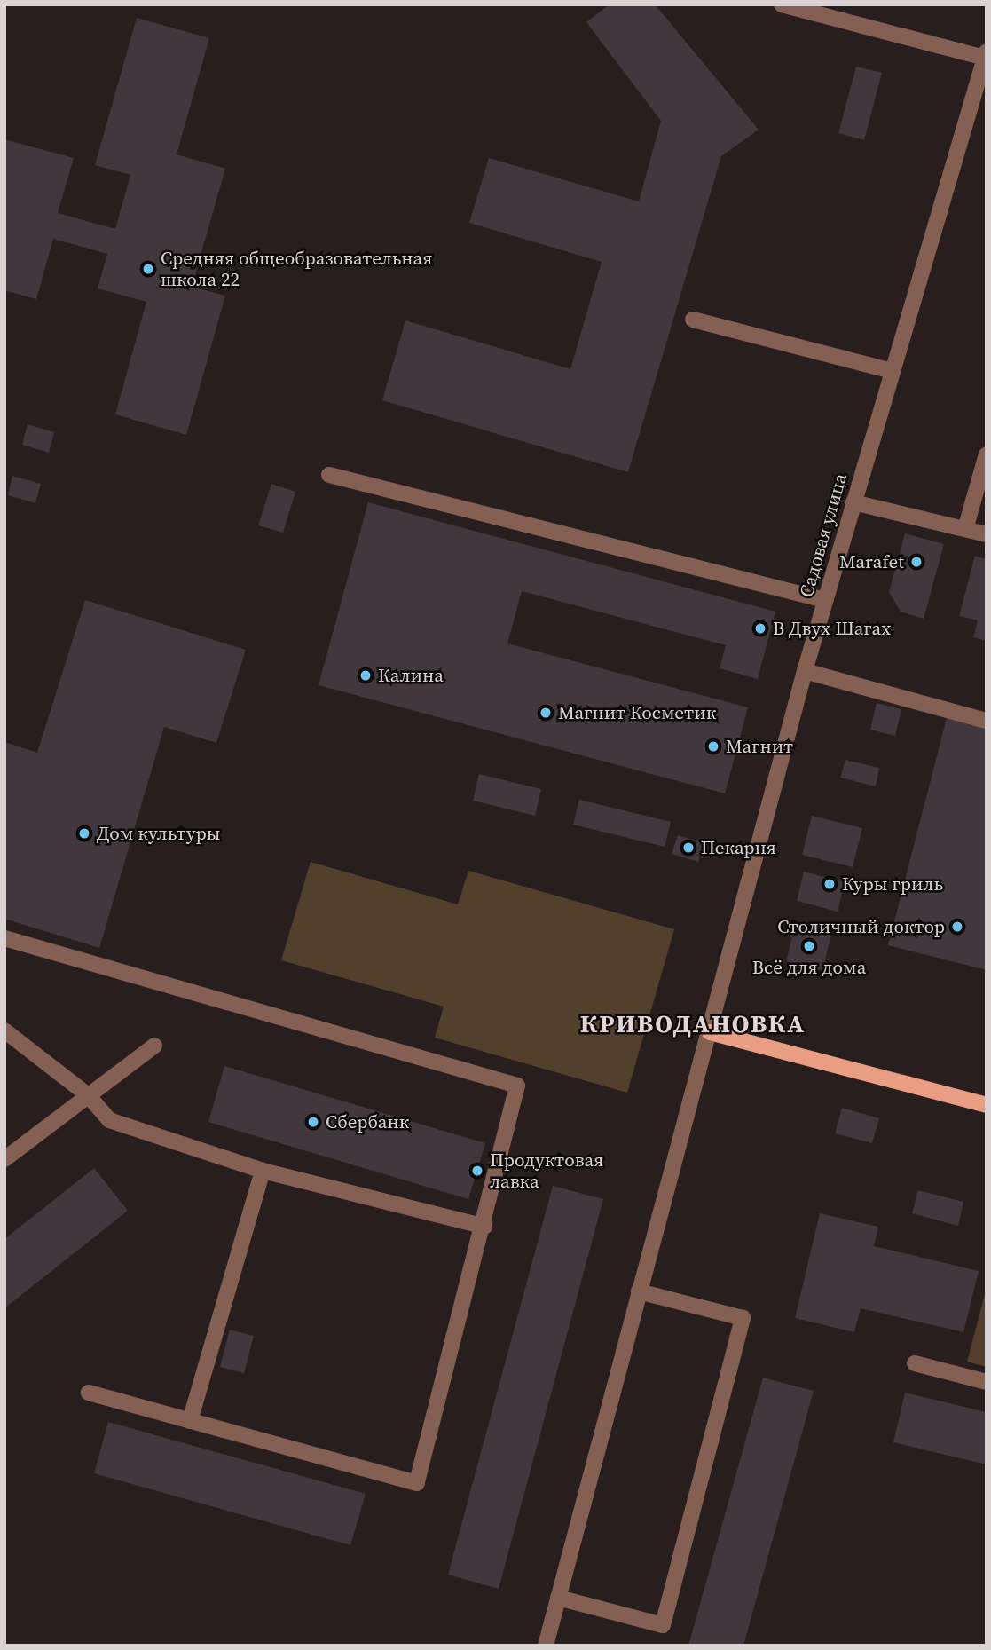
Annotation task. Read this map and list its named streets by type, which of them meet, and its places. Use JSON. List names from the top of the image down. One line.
{"streets":{"street":["Садовая улица"]},"districts":["КРИВОДАНОВКА"],"places":["Средняя общеобразовательная школа 22","Marafet","В Двух Шагах","Калина","Магнит Косметик","Магнит","Дом культуры","Пекарня","Куры гриль","Столичный доктор","Всё для дома","Сбербанк","Продуктовая лавка"]}
